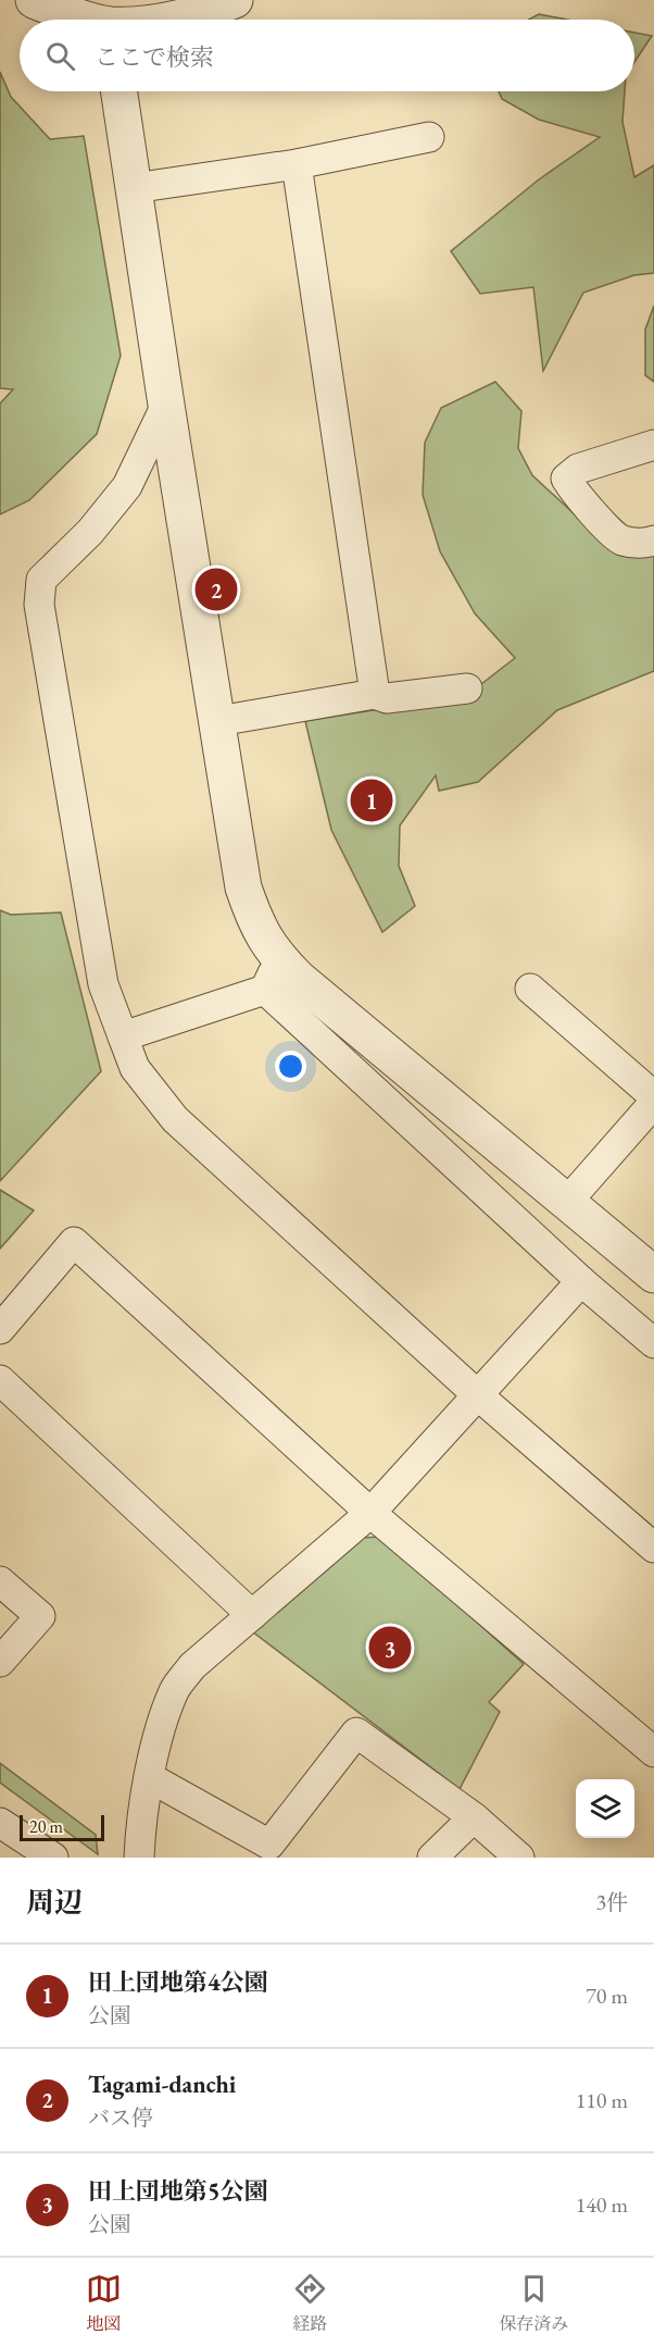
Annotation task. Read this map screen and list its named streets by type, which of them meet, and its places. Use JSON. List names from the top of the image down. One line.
{"scale_bar":"20 m","page":{"search":"ここで検索","pins":["2","1","3"],"scale":"20 m","heading":["周辺","3件"],"list":[{"mark":"1","name":"田上団地第4公園","note":"公園","value":"70 m"},{"mark":"2","name":"Tagami-danchi","note":"バス停","value":"110 m"},{"mark":"3","name":"田上団地第5公園","note":"公園","value":"140 m"}],"nav":["地図","経路","保存済み"]}}
